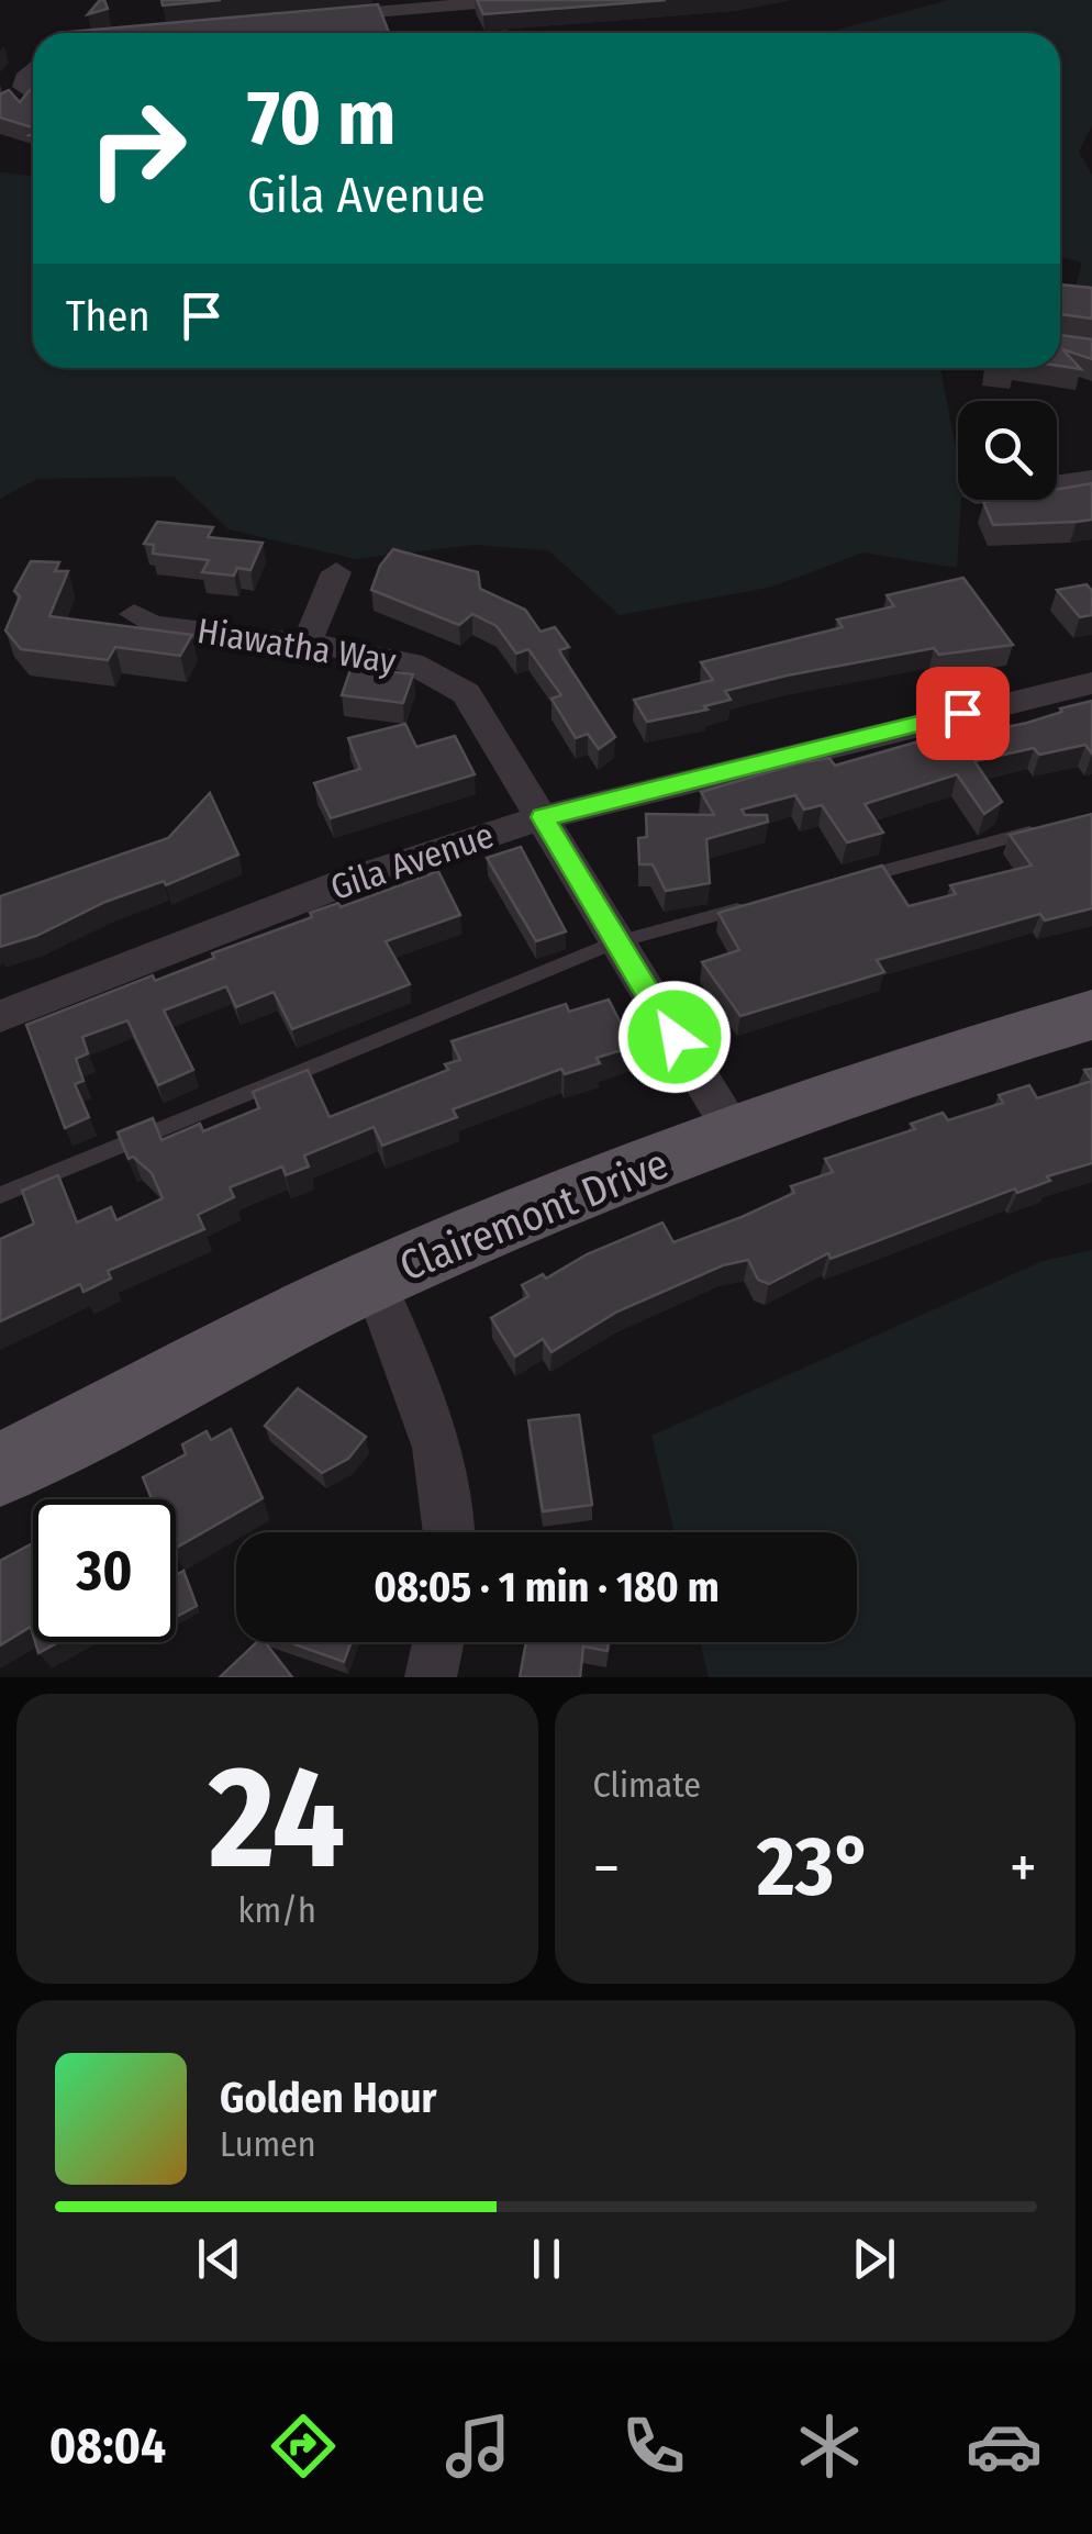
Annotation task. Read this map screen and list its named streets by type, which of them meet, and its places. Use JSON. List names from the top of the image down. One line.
{"streets":{"main road":["Clairemont Drive"],"street":["Hiawatha Way","Gila Avenue"]},"crossings":[["Hiawatha Way","Gila Avenue"],["Hiawatha Way","Clairemont Drive"]],"page":{"turn":["70 m","Gila Avenue"],"then":"Then","limit":"30","trip":"08:05 · 1 min · 180 m","tile":[["24","km/h"],"Climate"],"heat":["−","23°","+"],"song":["Golden Hour","Lumen"],"tabs":"08:04"}}
